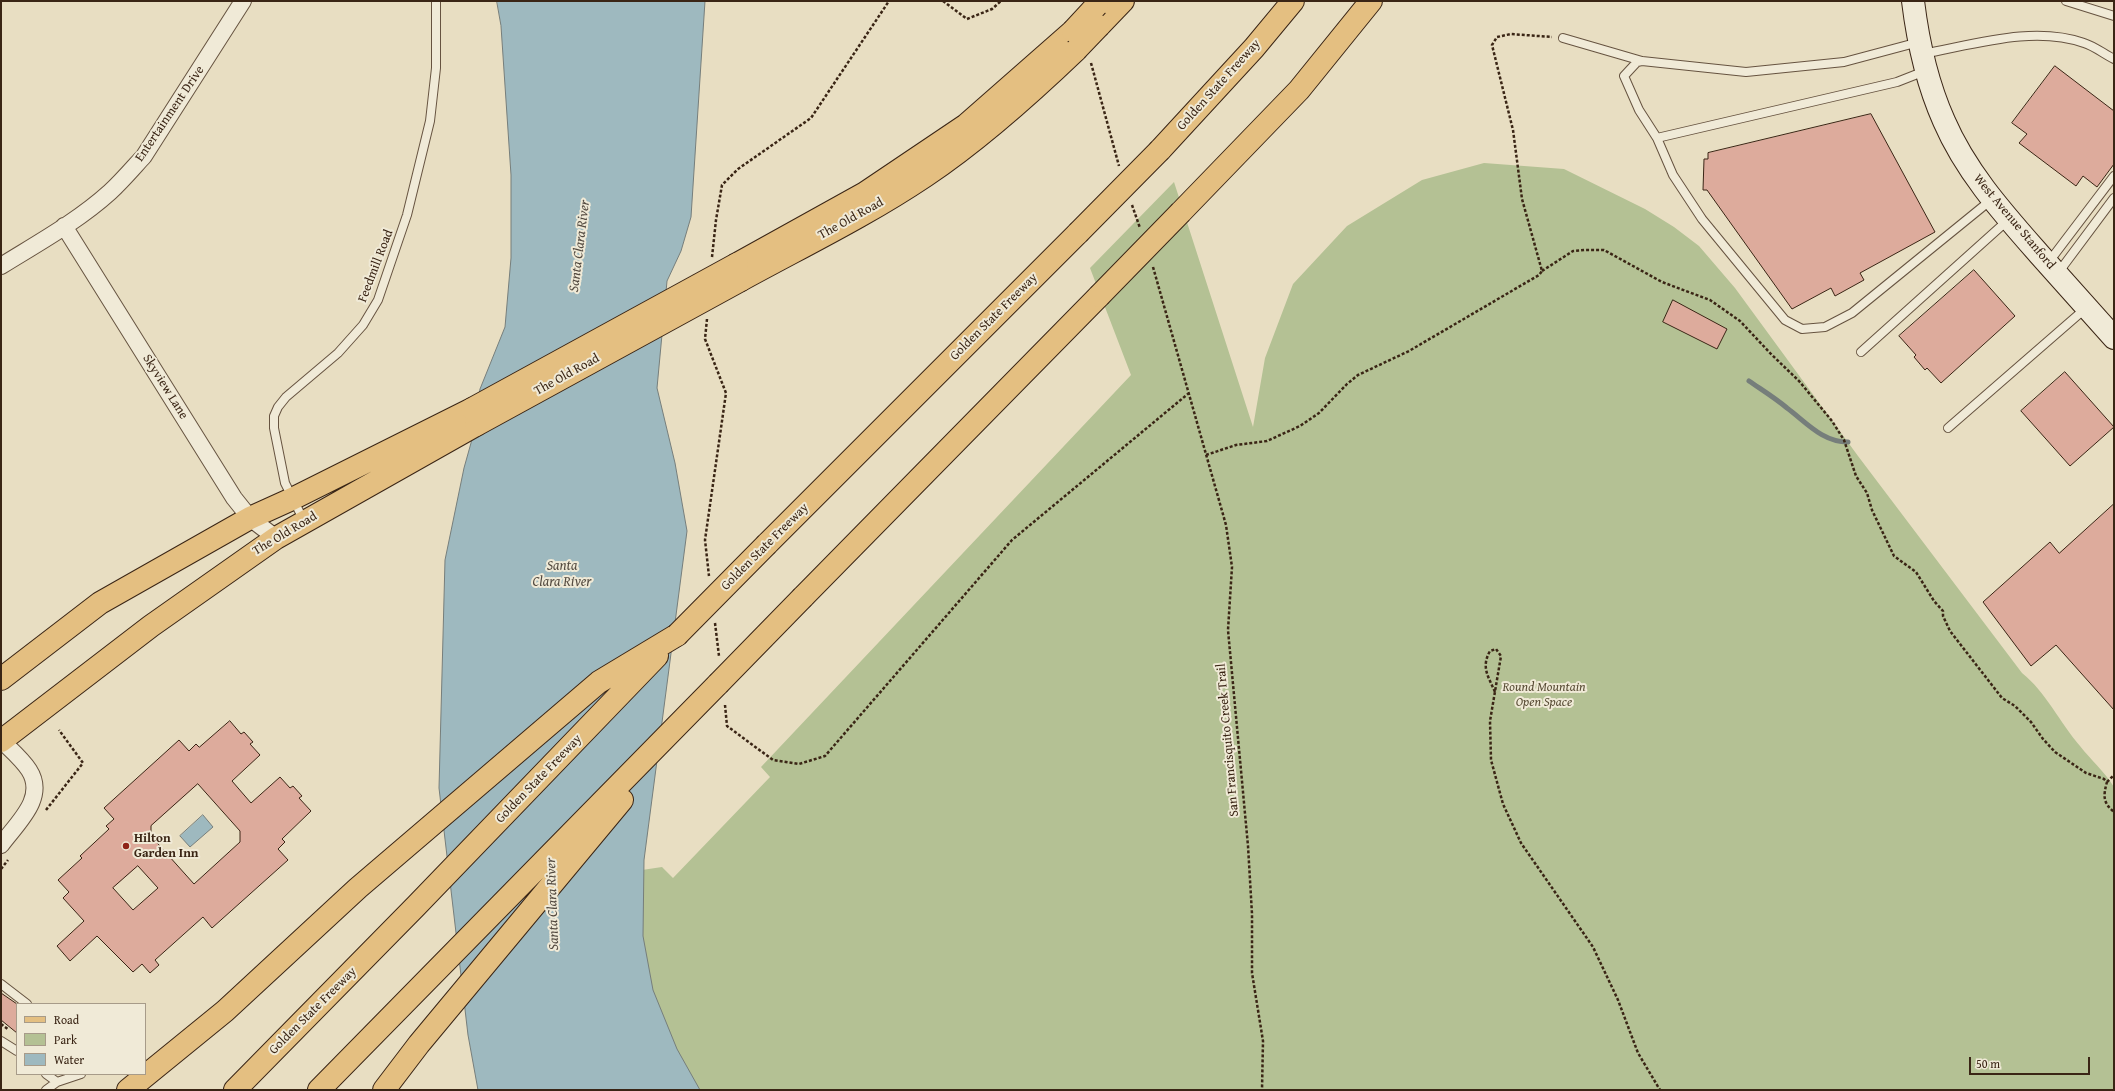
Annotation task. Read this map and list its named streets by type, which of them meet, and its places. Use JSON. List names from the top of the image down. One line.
{"streets":{"main road":["Golden State Freeway","The Old Road"],"street":["Entertainment Drive","West Avenue Stanford","Skyview Lane"],"lane":["Feedmill Road"],"path":["San Francisquito Creek Trail"]},"crossings":[["Entertainment Drive","Skyview Lane"],["The Old Road","Feedmill Road"],["The Old Road","Skyview Lane"]],"water":["Santa Clara River"],"parks":["Round Mountain Open Space"],"places":["Hilton Garden Inn"],"legend":["Road","Park","Water"],"scale_bar":"50 m"}
